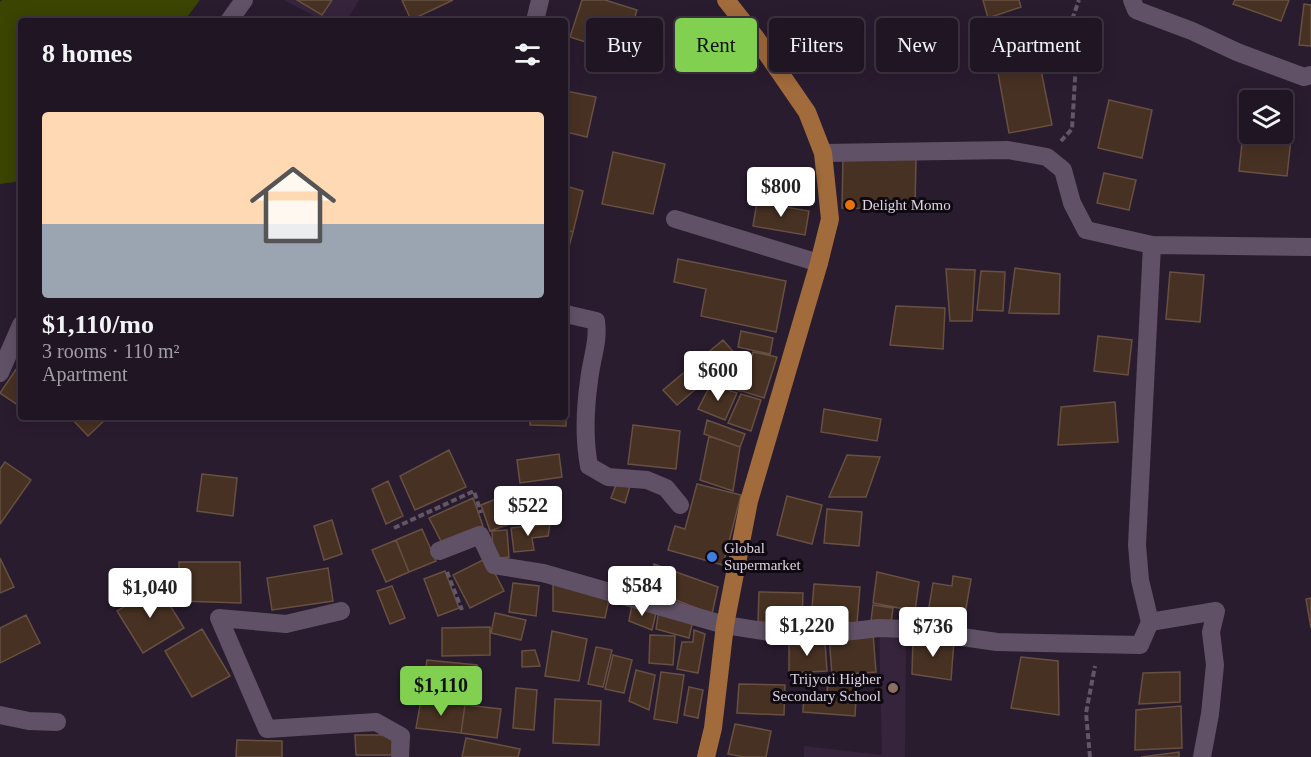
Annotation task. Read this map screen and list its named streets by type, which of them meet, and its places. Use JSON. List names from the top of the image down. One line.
{"places":["Delight Momo","Global Supermarket","Trijyoti Higher Secondary School"],"page":{"chip":["Buy","Rent","Filters","New","Apartment"],"heading":"8 homes","list":[{"name":"$1,110/mo","note":"3 rooms · 110 m² · Apartment"}],"price":["$800","$600","$522","$584","$1,040","$1,220","$736","$1,110"]}}
